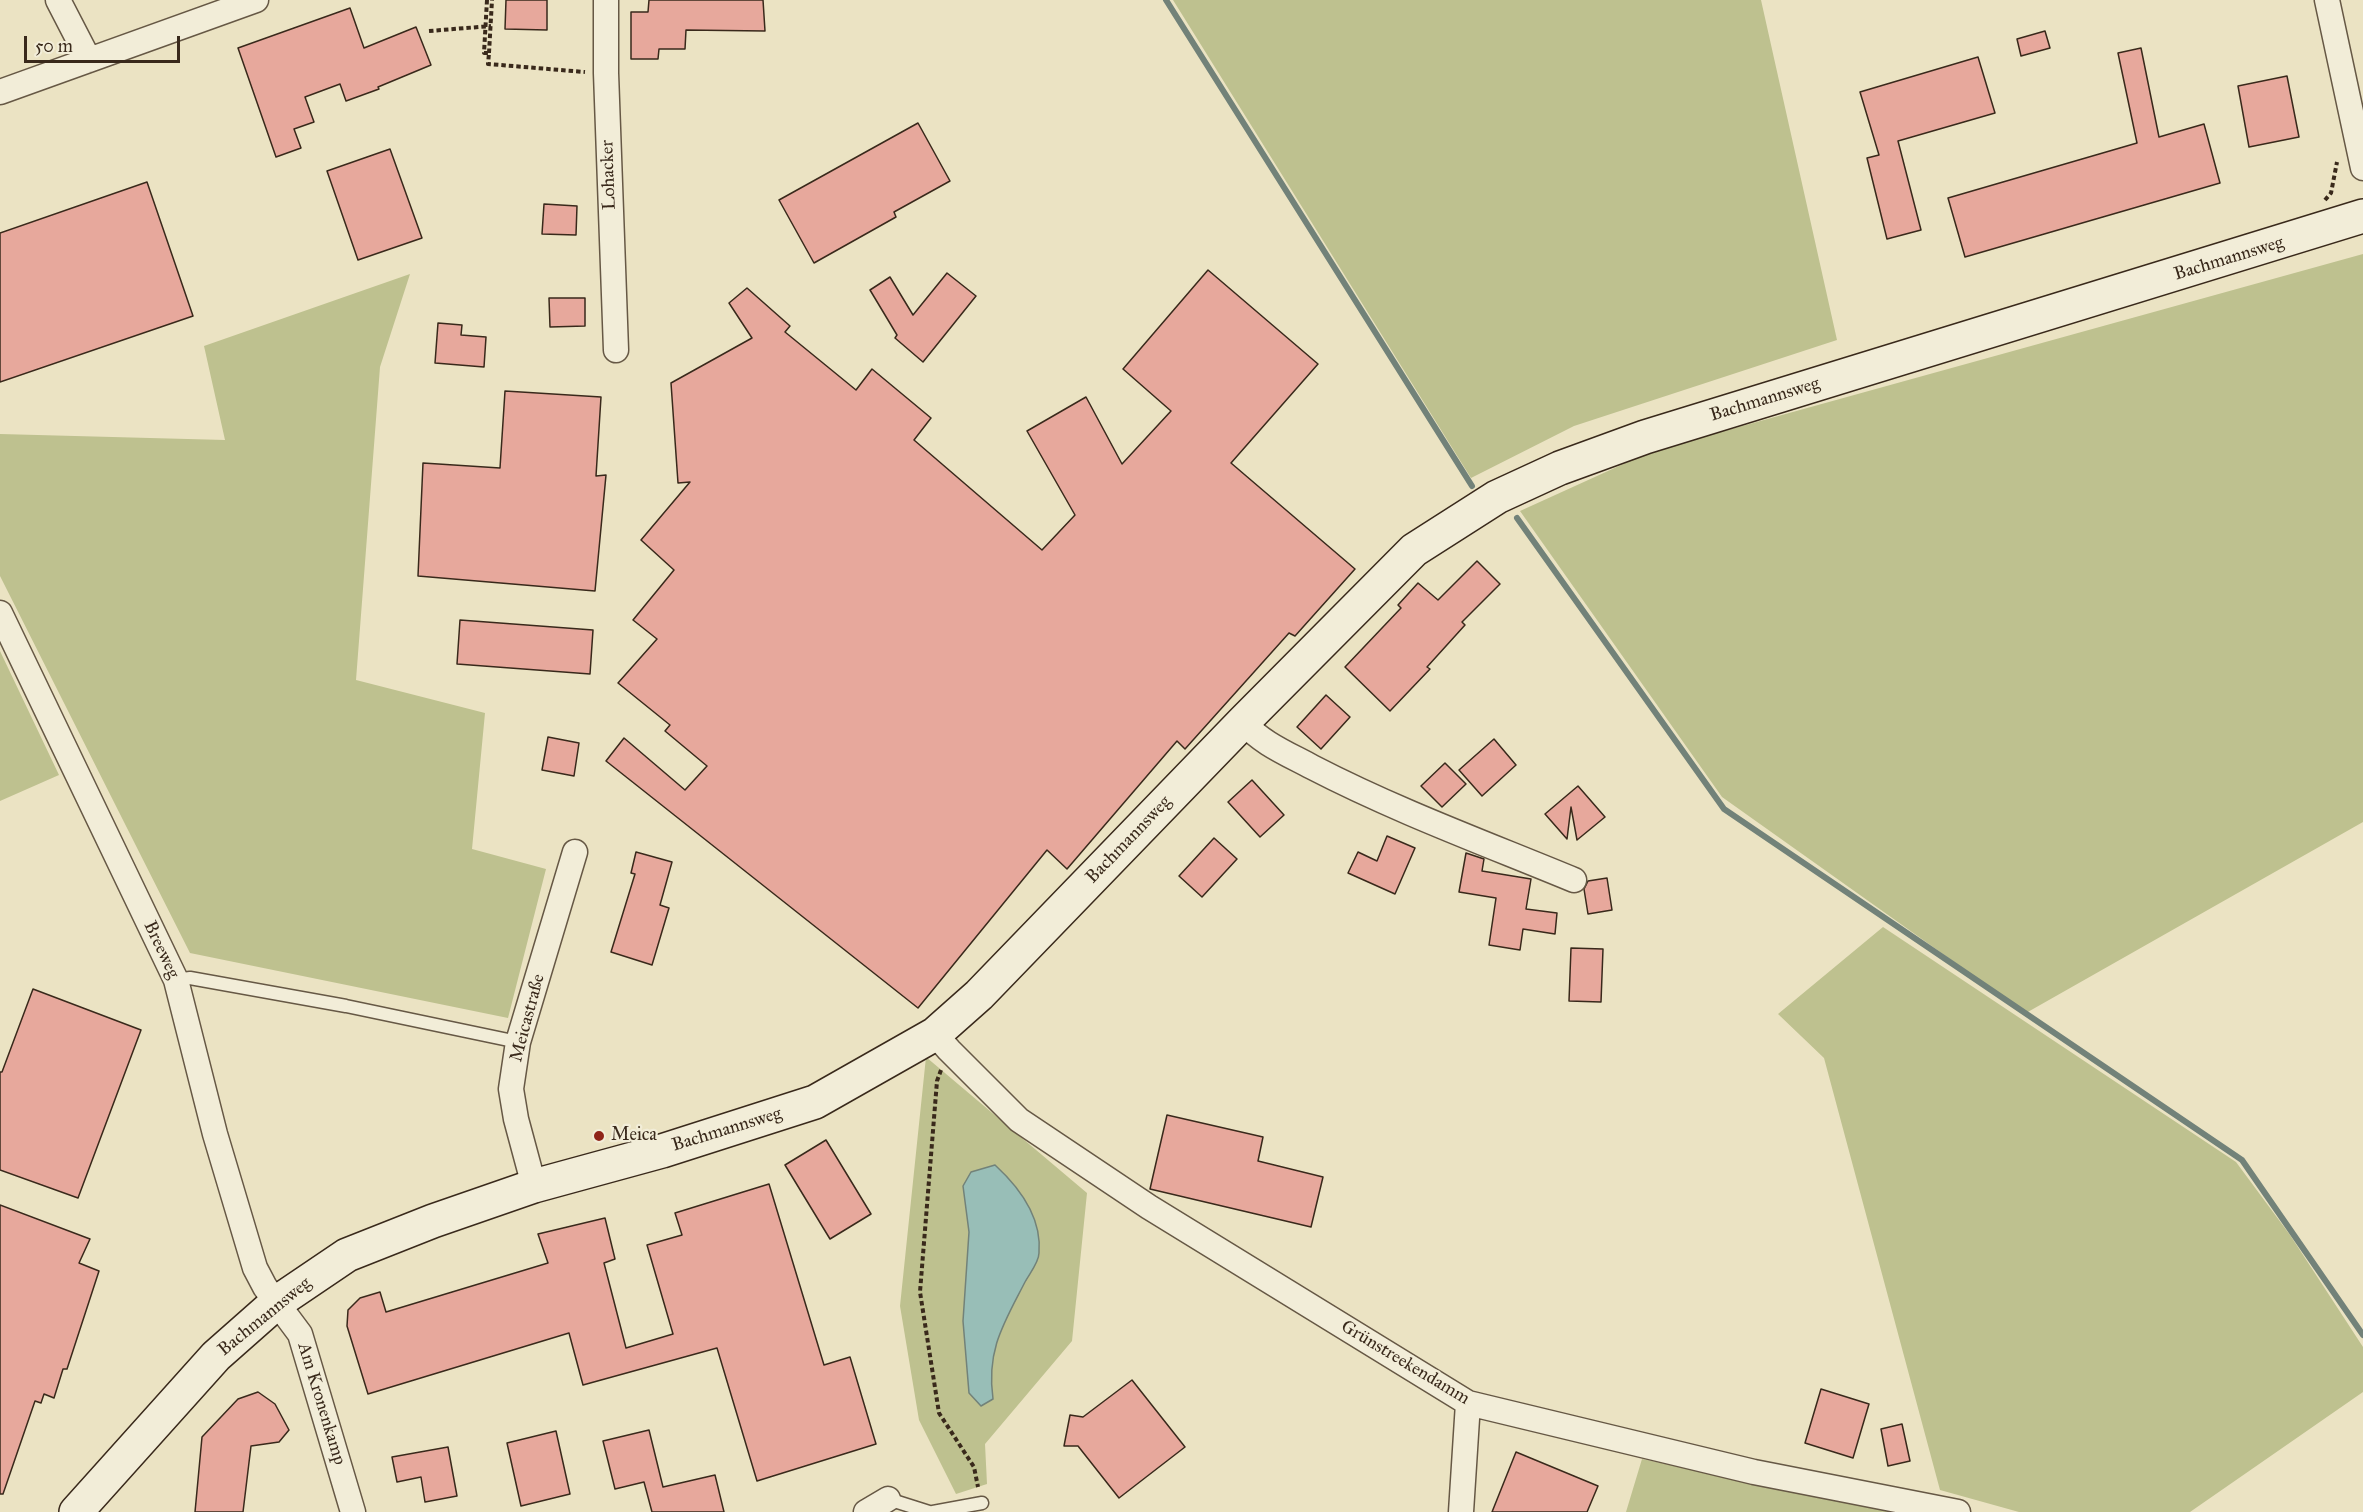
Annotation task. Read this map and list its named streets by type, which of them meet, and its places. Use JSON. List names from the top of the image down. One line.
{"streets":{"street":["Lohacker","Bachmannsweg","Breeweg","Meicastraße","Grünstreekendamm","Am Kronenkamp"]},"crossings":[["Bachmannsweg","Breeweg"],["Bachmannsweg","Meicastraße"],["Bachmannsweg","Grünstreekendamm"],["Bachmannsweg","Am Kronenkamp"],["Breeweg","Am Kronenkamp"]],"places":["Meica"],"scale_bar":"50 m"}
